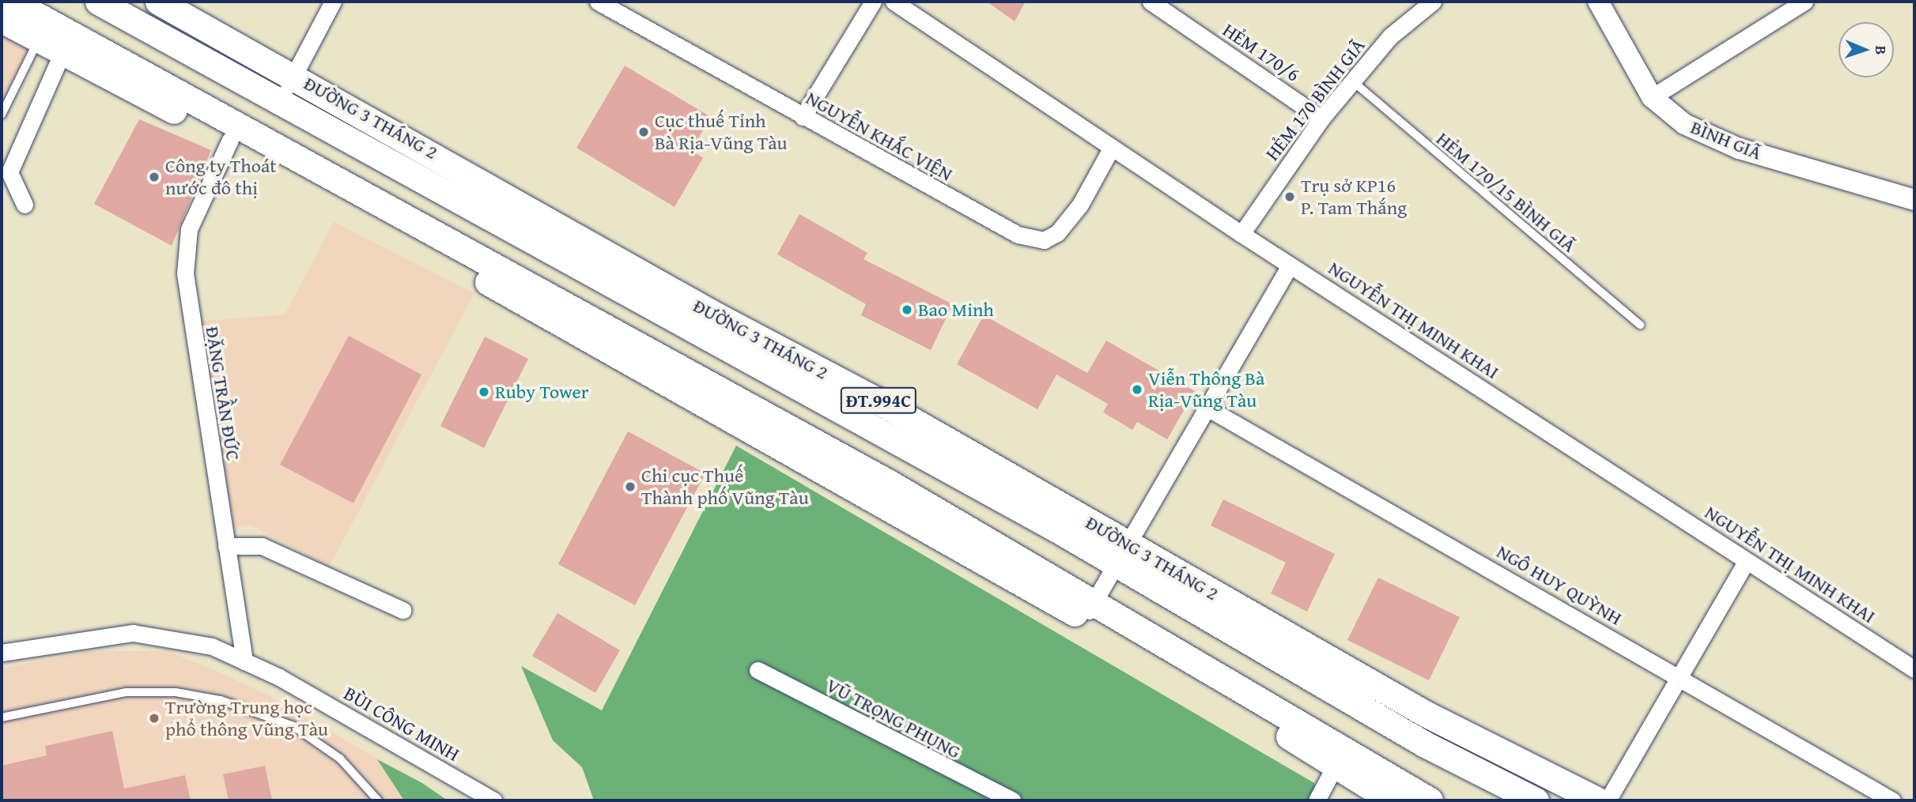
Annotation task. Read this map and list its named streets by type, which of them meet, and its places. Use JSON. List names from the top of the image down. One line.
{"streets":{"main road":["ĐƯỜNG 3 THÁNG 2","ĐT.994C"],"street":["HẺM 170/6","HẺM 170 BÌNH GIÃ","NGUYỄN KHẮC VIỆN","BÌNH GIÃ","NGUYỄN THỊ MINH KHAI","ĐẶNG TRẦN ĐỨC","NGÔ HUY QUỲNH","VŨ TRỌNG PHỤNG","BÙI CÔNG MINH"],"lane":["HẺM 170/15 BÌNH GIÃ"]},"crossings":[["HẺM 170/6","HẺM 170 BÌNH GIÃ"],["HẺM 170 BÌNH GIÃ","HẺM 170/15 BÌNH GIÃ"],["HẺM 170 BÌNH GIÃ","NGUYỄN THỊ MINH KHAI"],["NGUYỄN KHẮC VIỆN","NGUYỄN THỊ MINH KHAI"],["ĐẶNG TRẦN ĐỨC","BÙI CÔNG MINH"]],"places":["Cục thuế Tỉnh Bà Rịa-Vũng Tàu","Công ty Thoát nước đô thị","Trụ sở KP16 P. Tam Thắng","Bao Minh","Viễn Thông Bà Rịa-Vũng Tàu","Ruby Tower","Chi cục Thuế Thành phố Vũng Tàu","Trường Trung học phổ thông Vũng Tàu"],"north":"right"}
